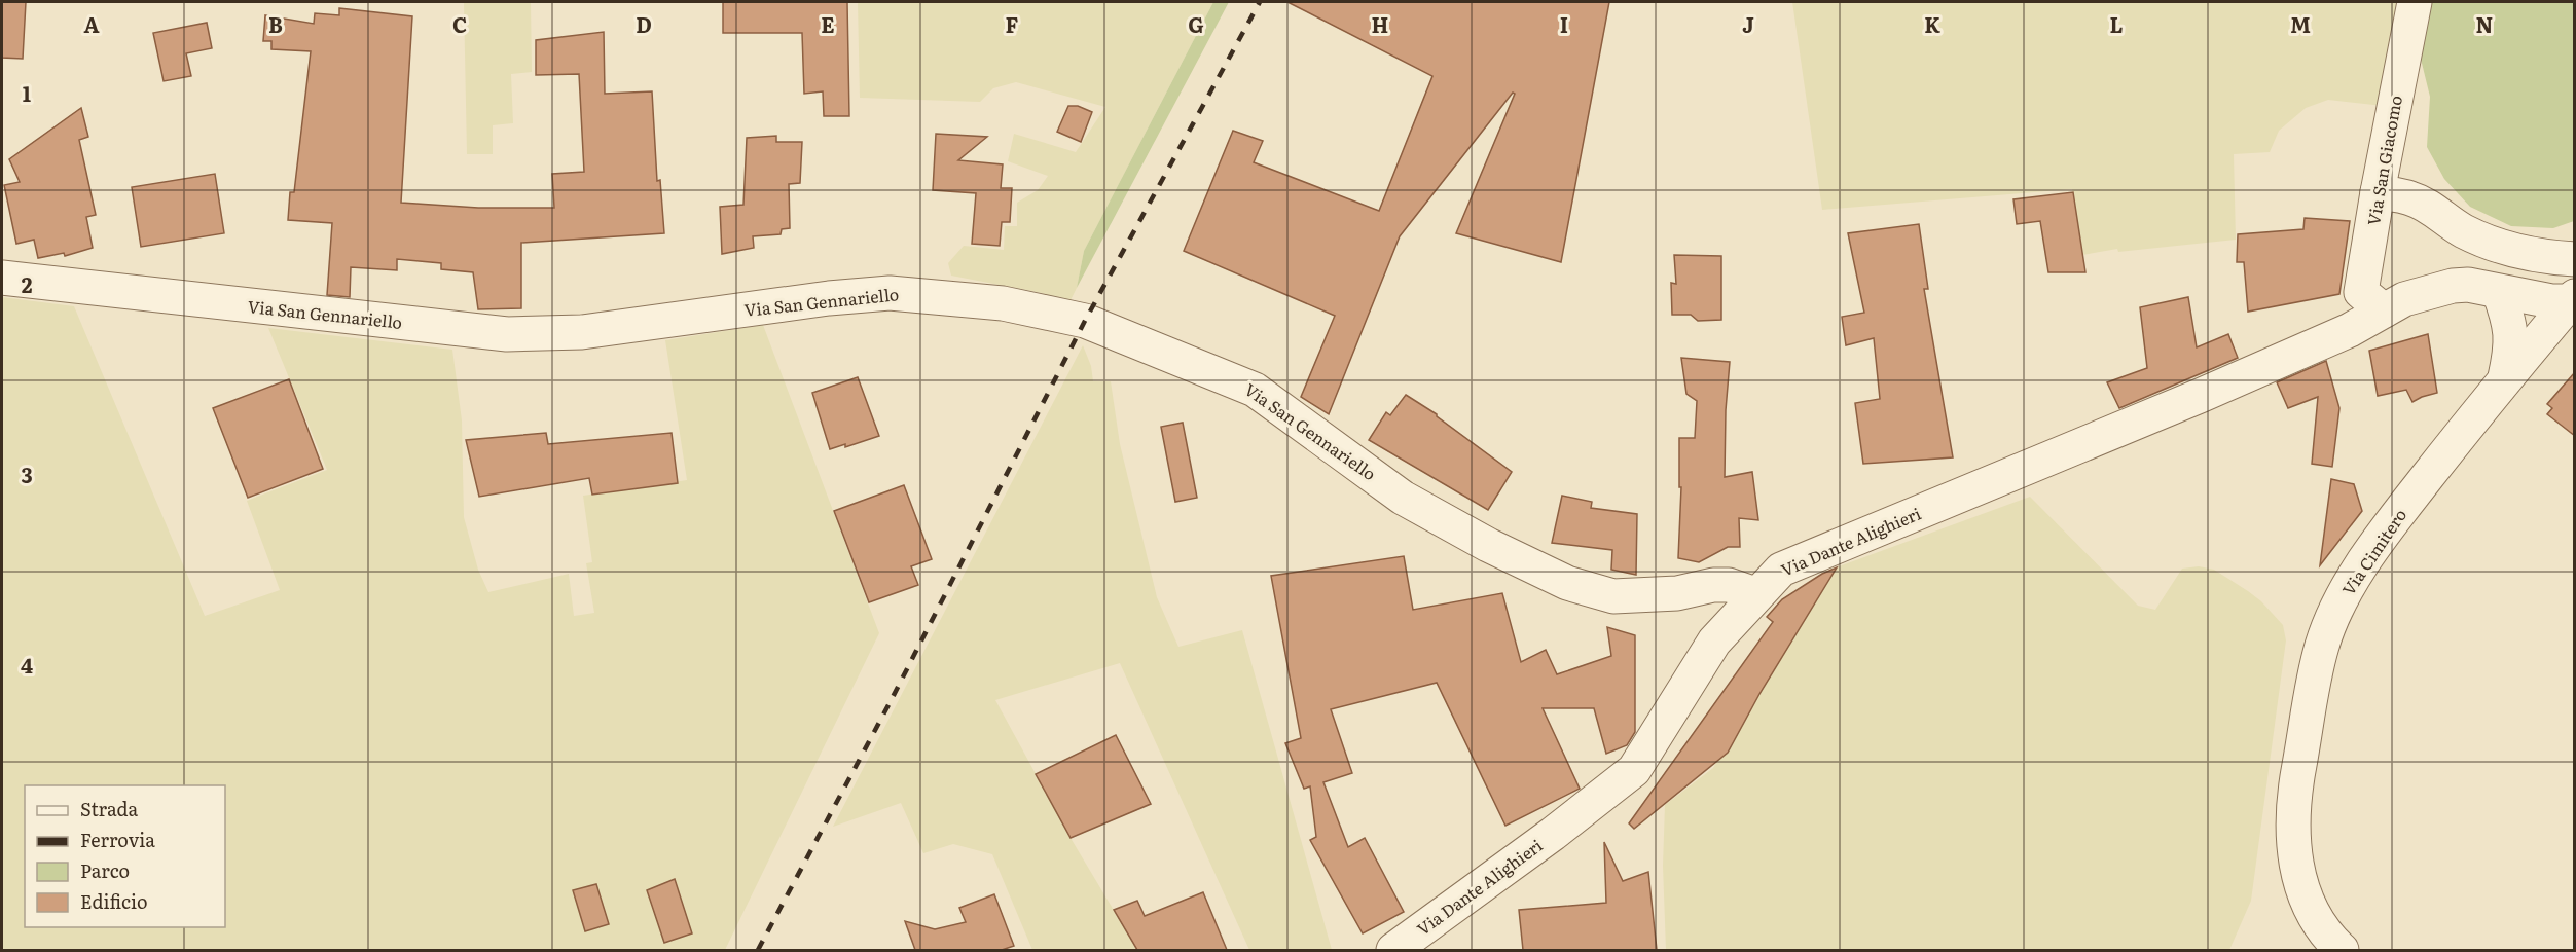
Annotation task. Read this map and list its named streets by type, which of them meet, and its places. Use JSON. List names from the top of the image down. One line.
{"streets":{"street":["Via San Giacomo","Via San Gennariello","Via Dante Alighieri","Via Cimitero"]},"crossings":[["Via San Giacomo","Via Dante Alighieri"],["Via San Gennariello","Via Dante Alighieri"],["Via Dante Alighieri","Via Cimitero"]],"legend":["Strada","Ferrovia","Parco","Edificio"],"grid":{"columns":["A","B","C","D","E","F","G","H","I","J","K","L","M","N"],"rows":["1","2","3","4"]}}
